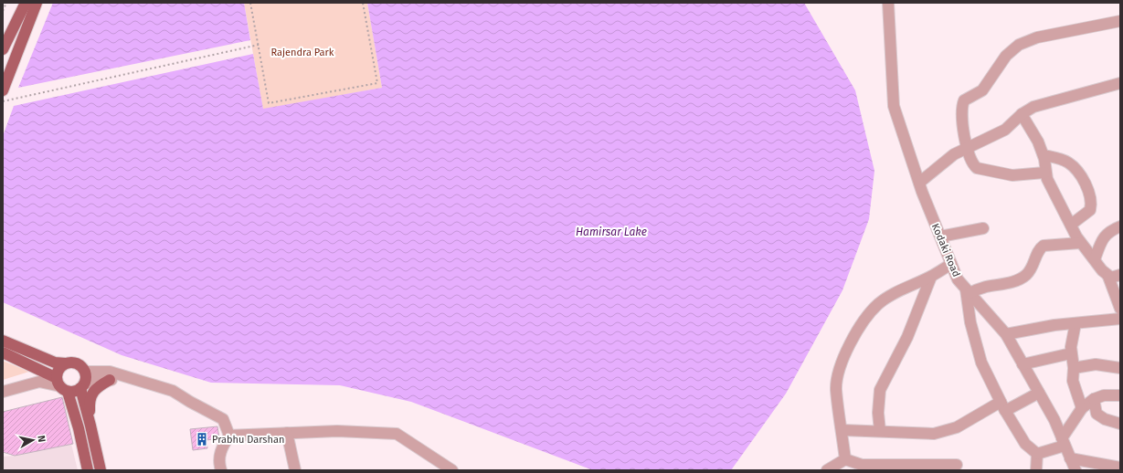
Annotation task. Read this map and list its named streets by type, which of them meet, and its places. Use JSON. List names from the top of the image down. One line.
{"streets":{"street":["Kodaki Road"]},"water":["Hamirsar Lake"],"parks":["Rajendra Park"],"places":{"building":["Prabhu Darshan"]},"north":"right"}
